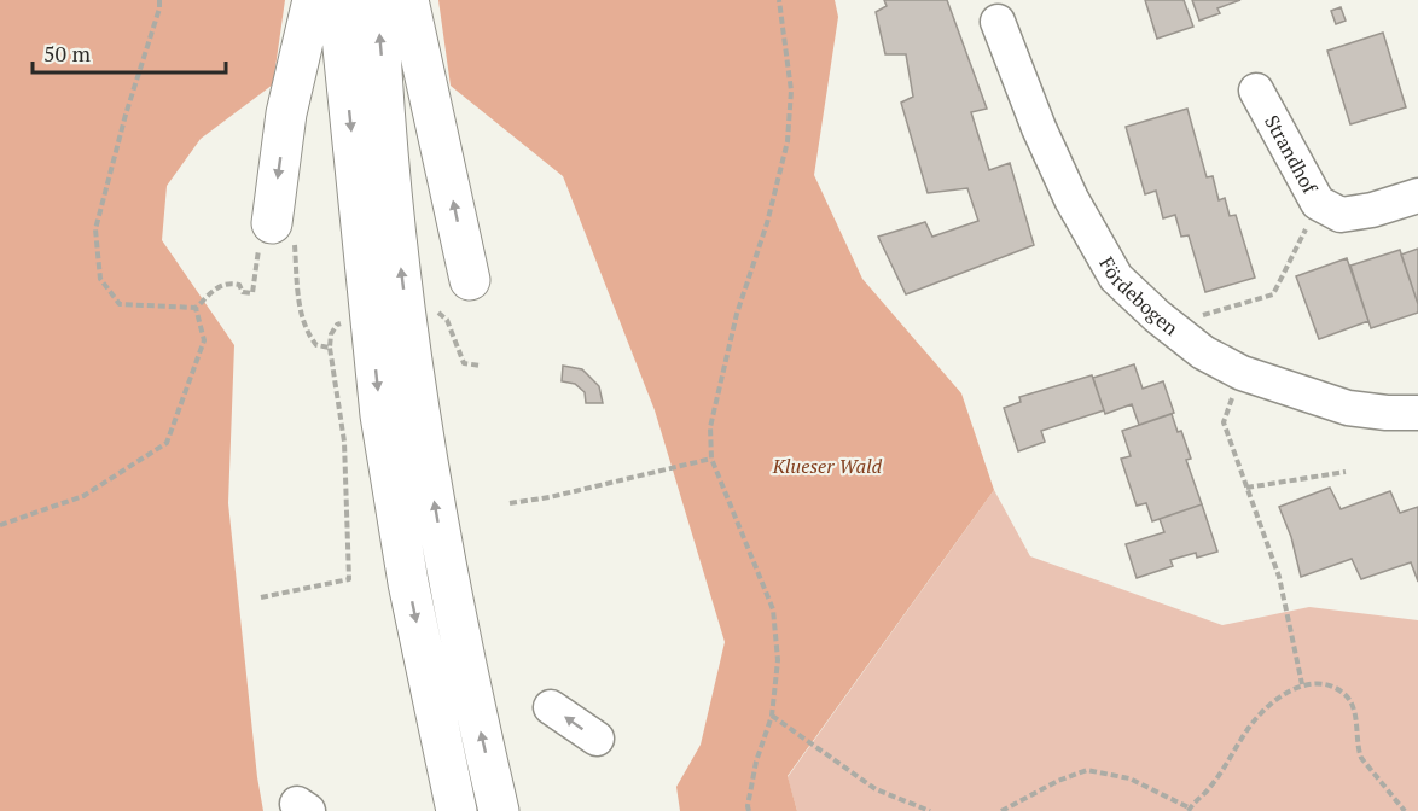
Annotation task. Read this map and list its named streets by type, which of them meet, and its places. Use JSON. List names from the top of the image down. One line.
{"streets":{"street":["Strandhof","Fördebogen"]},"parks":["Klueser Wald"],"scale_bar":"50 m"}
